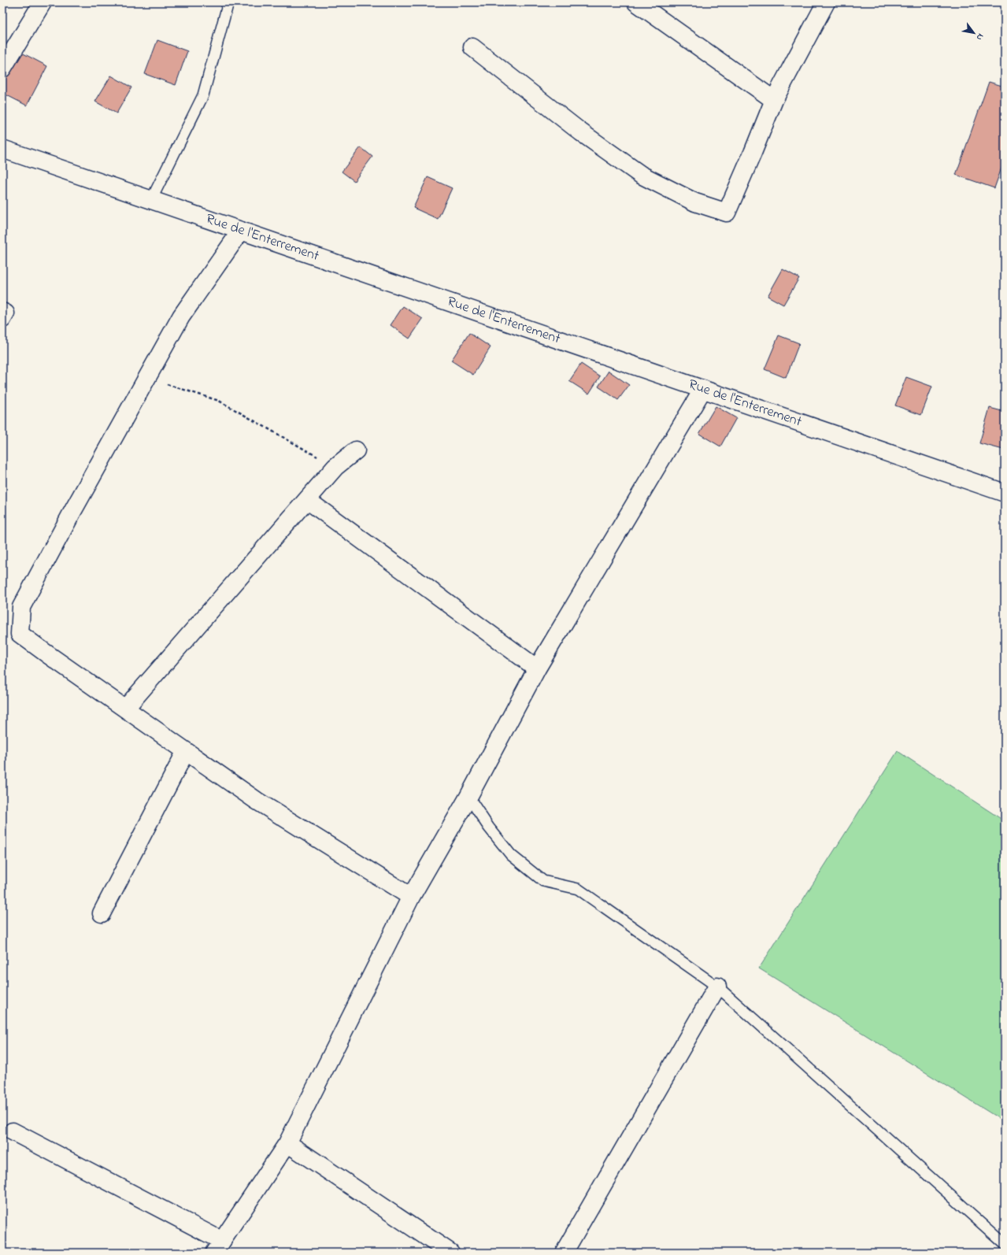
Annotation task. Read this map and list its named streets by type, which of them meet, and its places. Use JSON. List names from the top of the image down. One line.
{"streets":{"street":["Rue de l'Enterrement"]},"north":"bottom right"}
